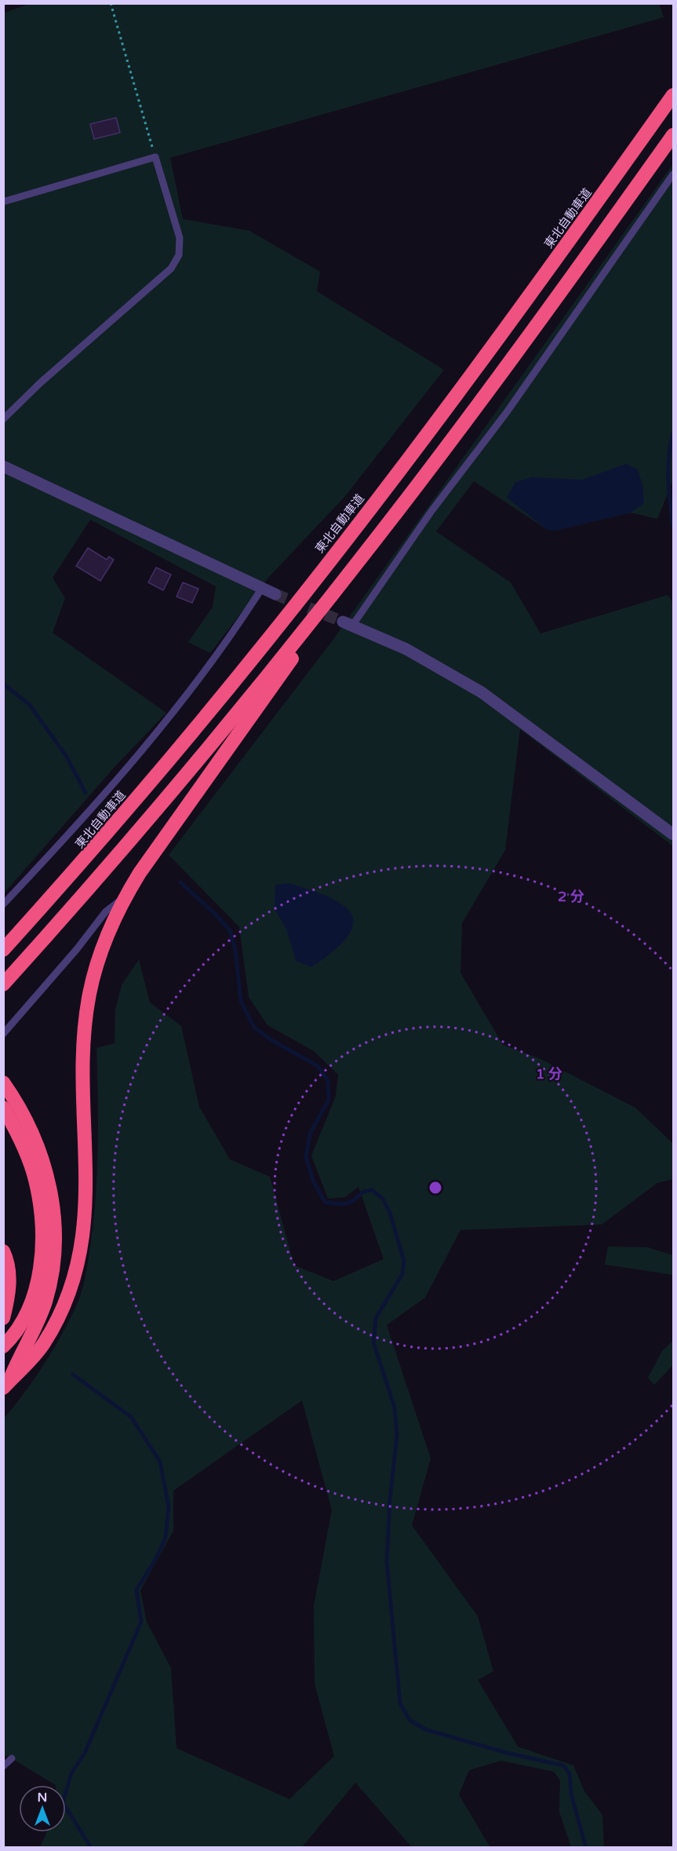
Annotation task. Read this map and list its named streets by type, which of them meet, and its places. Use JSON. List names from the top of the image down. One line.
{"streets":{"highway":["東北自動車道"]},"north":"top","rings":["2 分","1 分"]}
